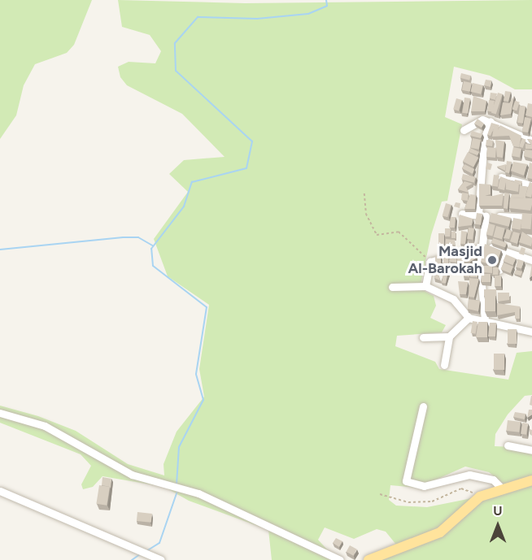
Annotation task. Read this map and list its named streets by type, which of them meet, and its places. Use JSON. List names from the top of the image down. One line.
{"places":["Masjid Al-Barokah"],"north":"top"}
